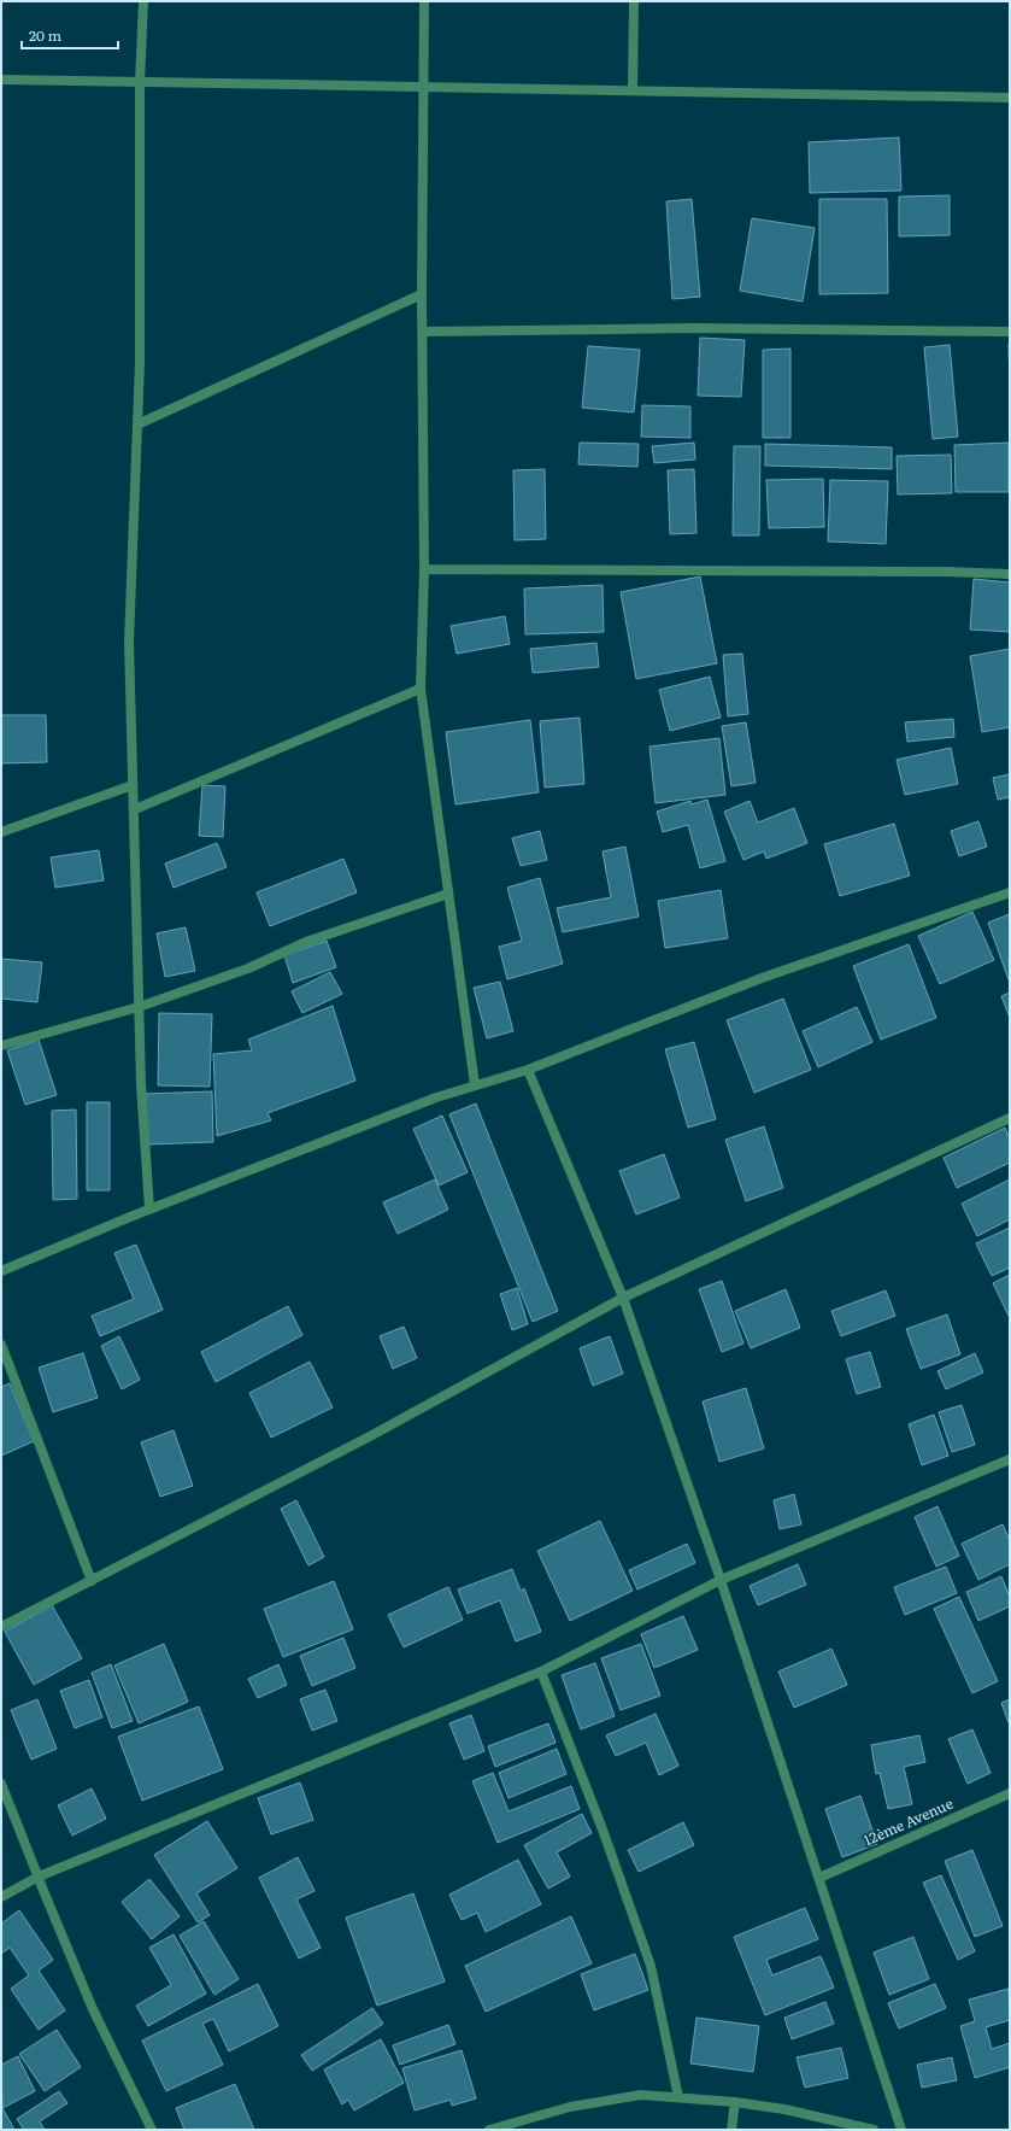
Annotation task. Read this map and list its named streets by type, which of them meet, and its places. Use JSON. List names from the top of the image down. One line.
{"streets":{"street":["12ème Avenue"]},"scale_bar":"20 m"}
